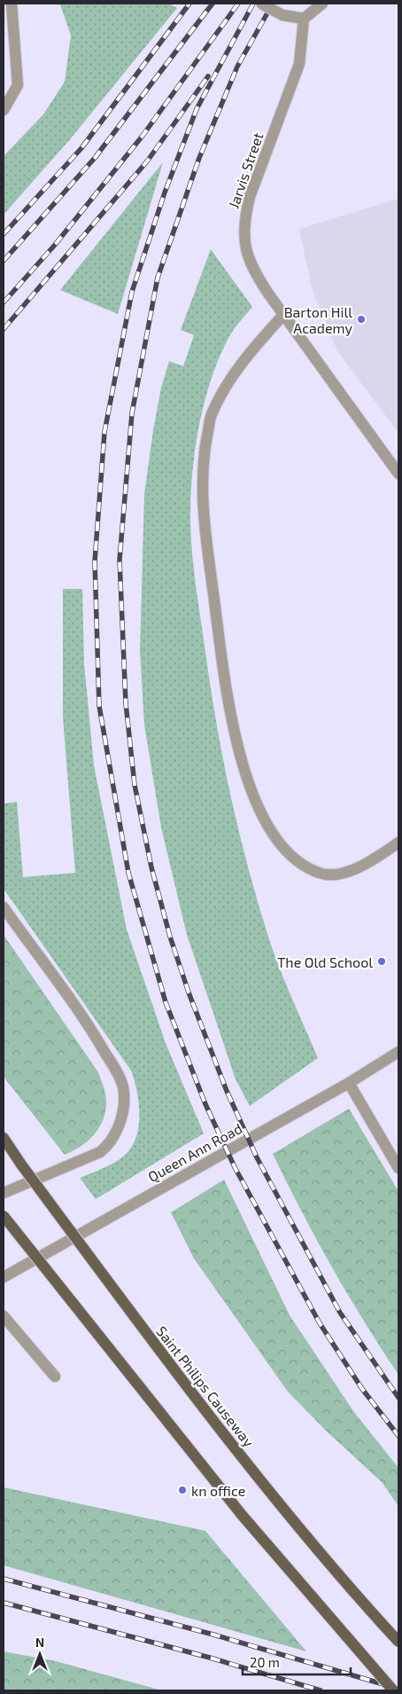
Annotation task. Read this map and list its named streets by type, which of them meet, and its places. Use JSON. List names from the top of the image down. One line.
{"streets":{"main road":["Saint Philips Causeway"],"street":["Jarvis Street","Queen Ann Road"]},"places":["Barton Hill Academy","The Old School","kn office"],"scale_bar":"20 m","north":"top"}
